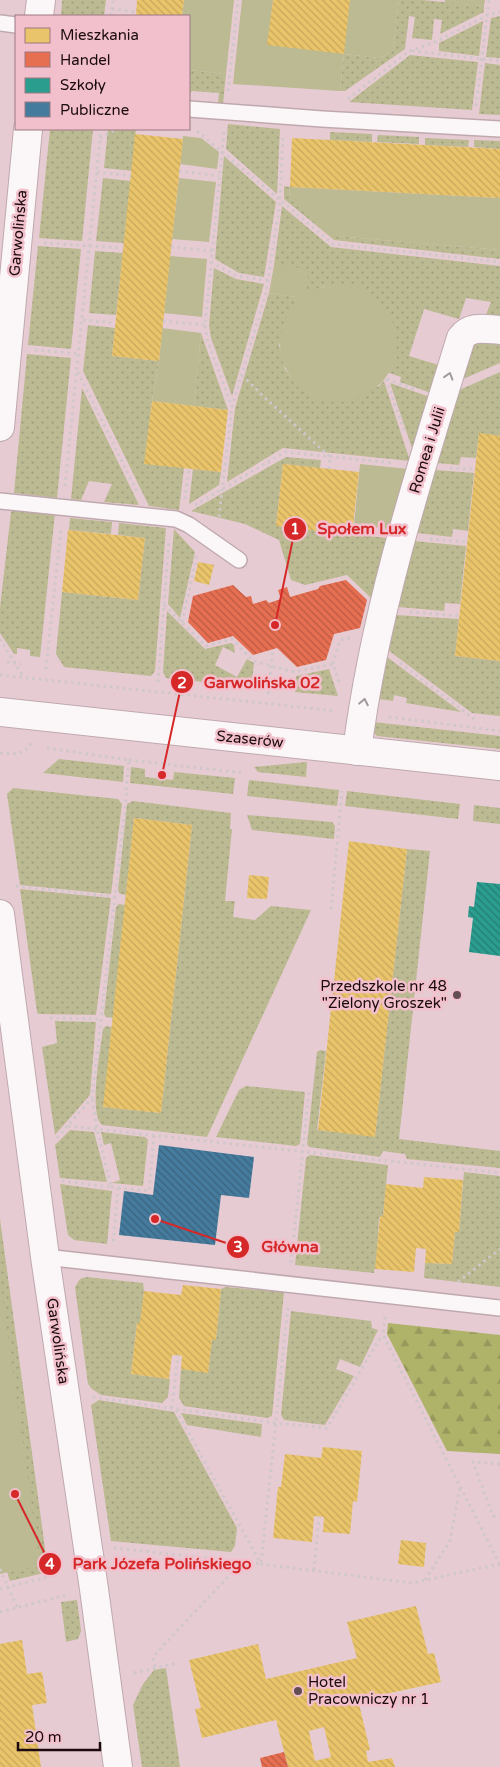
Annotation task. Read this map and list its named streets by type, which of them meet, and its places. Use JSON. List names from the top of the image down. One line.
{"streets":{"street":["Garwolińska","Romea i Julii","Szaserów"]},"crossings":[["Romea i Julii","Szaserów"]],"one_way":["Romea i Julii"],"places":["Społem Lux","Garwolińska 02","Przedszkole nr 48 \"Zielony Groszek\"","Główna","Park Józefa Polińskiego","Hotel Pracowniczy nr 1"],"legend":["Mieszkania","Handel","Szkoły","Publiczne"],"scale_bar":"20 m"}
